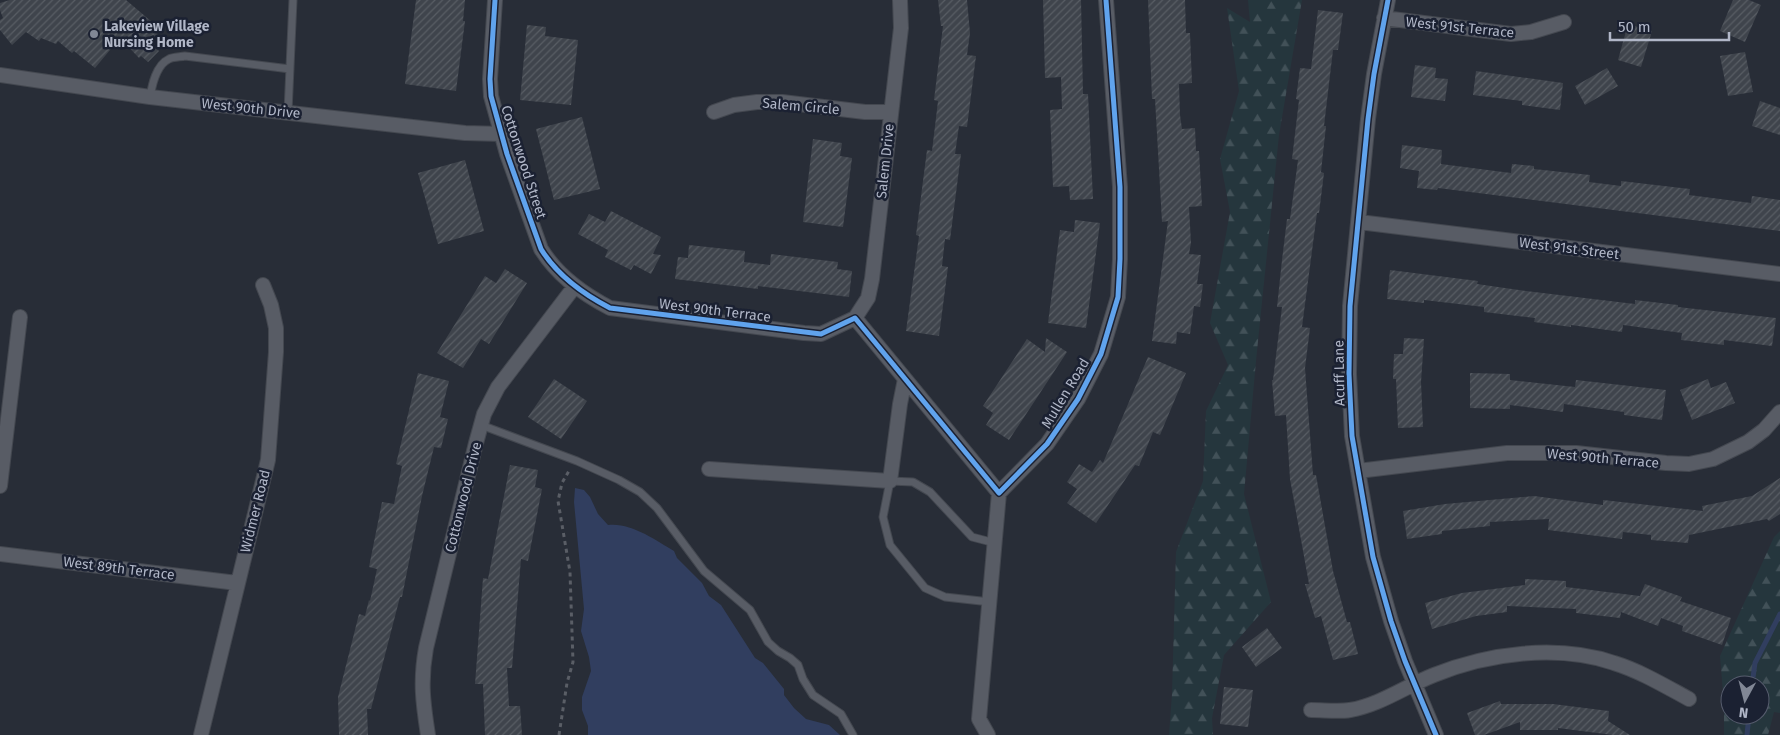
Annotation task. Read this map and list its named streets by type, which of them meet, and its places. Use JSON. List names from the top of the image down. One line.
{"streets":{"street":["West 91st Terrace","Salem Circle","West 90th Drive","Salem Drive","Cottonwood Street","West 91st Street","West 90th Terrace","Acuff Lane","Mullen Road","Cottonwood Drive","Widmer Road","West 89th Terrace"]},"crossings":[["West 91st Terrace","Acuff Lane"],["Salem Circle","Salem Drive"],["West 90th Drive","Cottonwood Street"],["Salem Drive","West 90th Terrace"],["Cottonwood Street","West 90th Terrace"],["Cottonwood Street","Cottonwood Drive"],["West 91st Street","Acuff Lane"],["West 90th Terrace","Acuff Lane"],["West 90th Terrace","Cottonwood Drive"],["Widmer Road","West 89th Terrace"]],"places":["Lakeview Village Nursing Home"],"scale_bar":"50 m","north":"bottom"}
